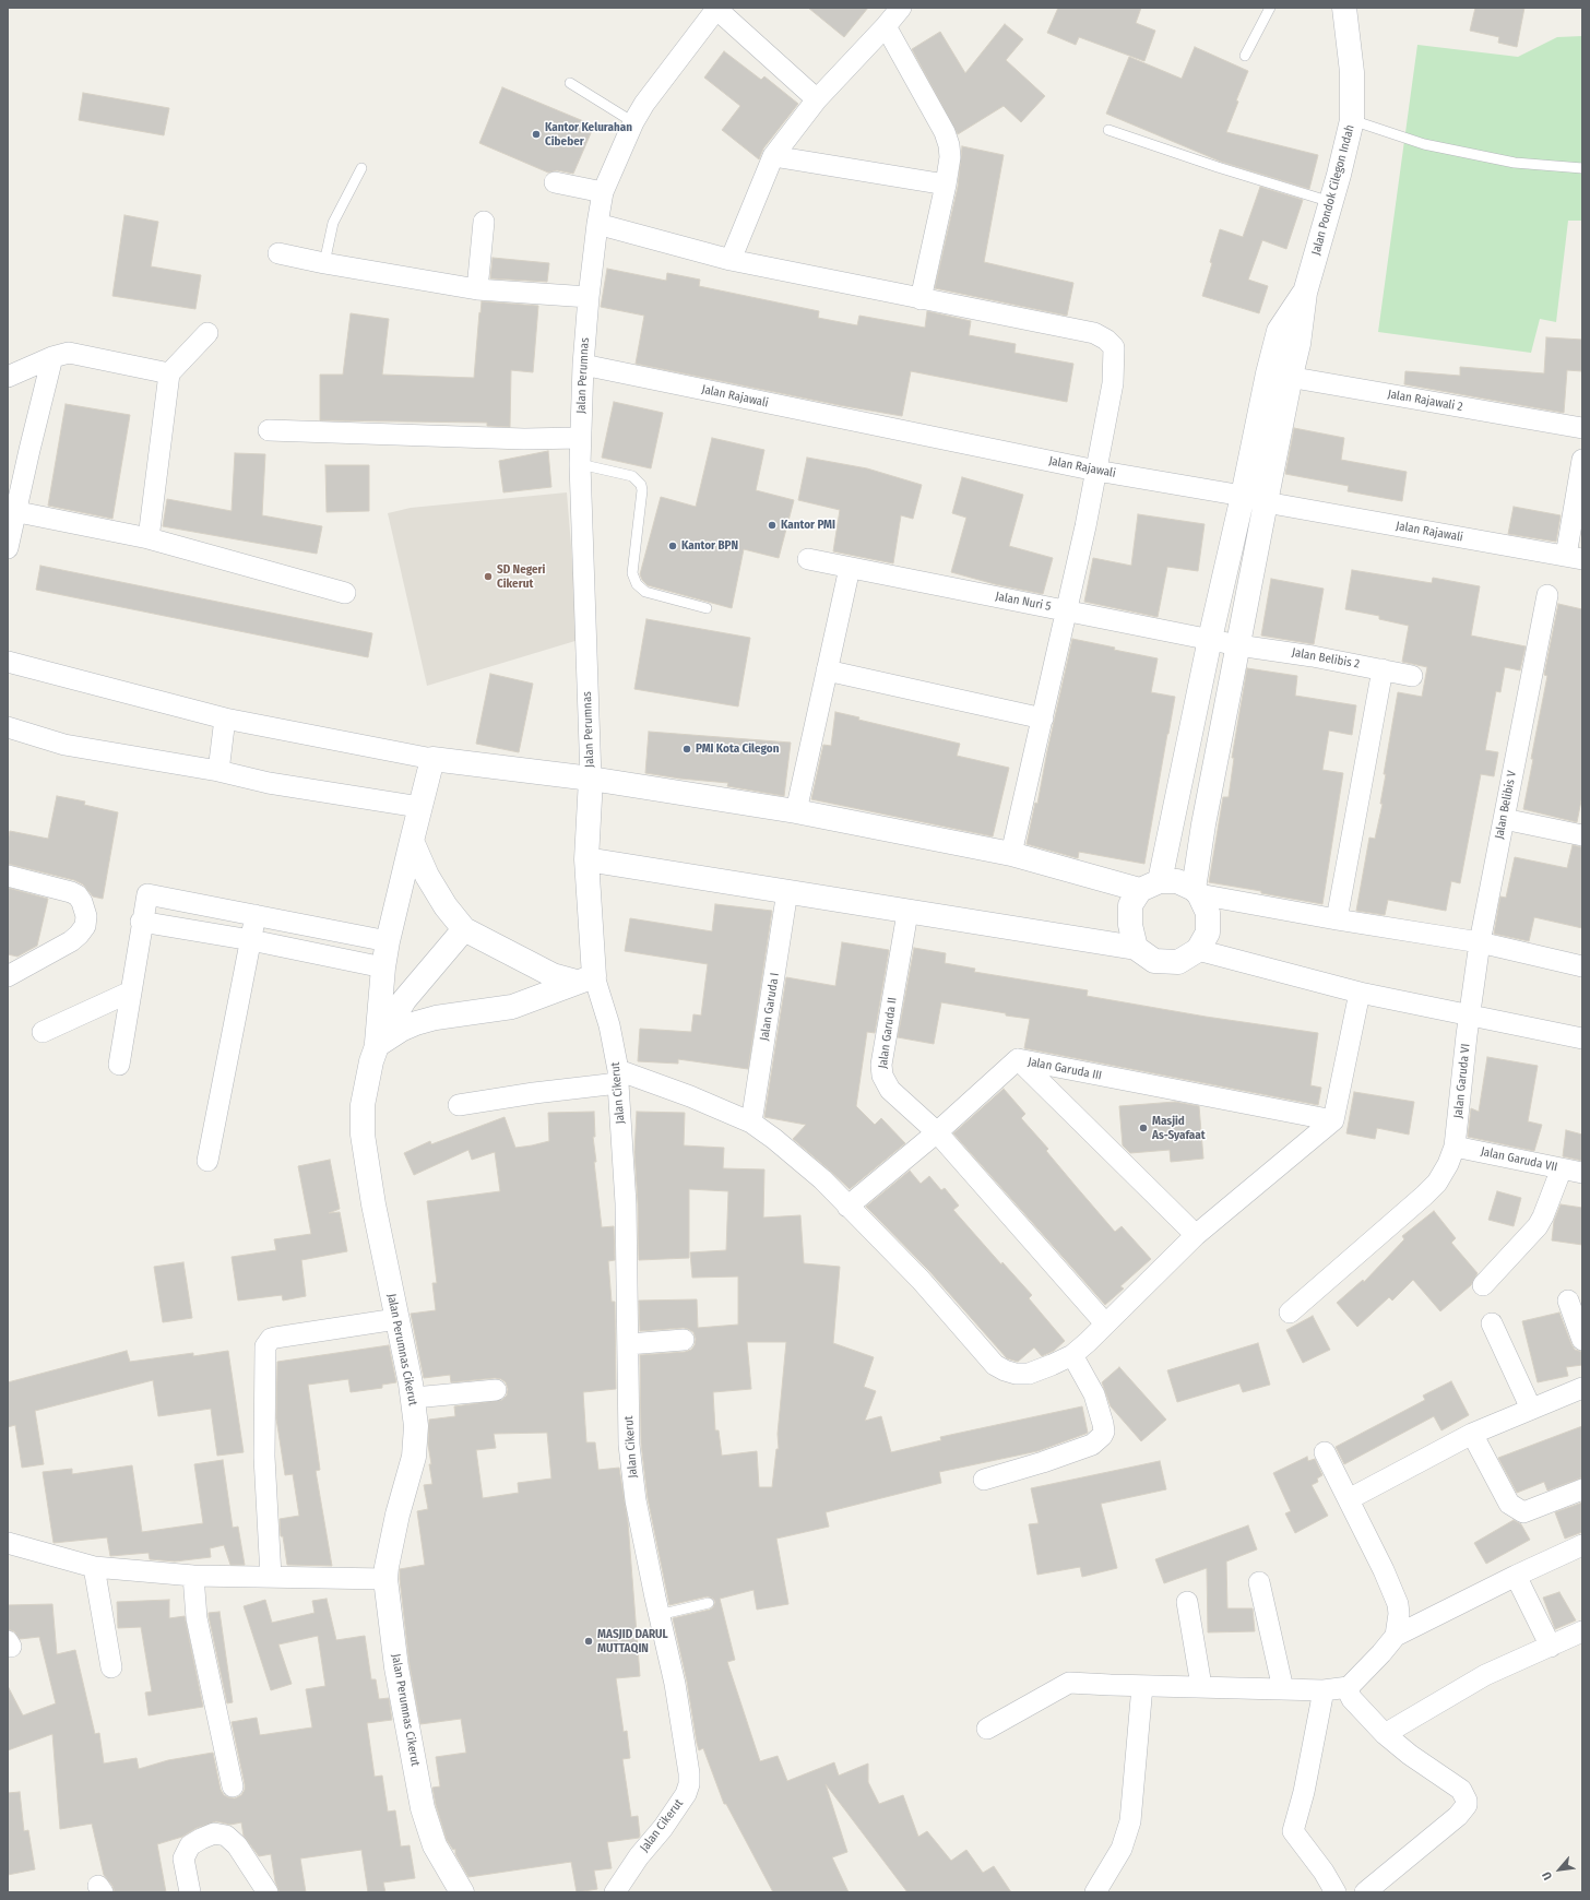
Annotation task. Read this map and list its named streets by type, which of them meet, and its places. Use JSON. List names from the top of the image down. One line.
{"streets":{"street":["Jalan Pondok Cilegon Indah","Jalan Perumnas","Jalan Rajawali","Jalan Rajawali 2","Jalan Nuri 5","Jalan Belibis 2","Jalan Belibis V","Jalan Garuda I","Jalan Garuda II","Jalan Garuda III","Jalan Garuda VI","Jalan Cikerut","Jalan Garuda VII","Jalan Perumnas Cikerut"]},"crossings":[["Jalan Pondok Cilegon Indah","Jalan Rajawali 2"],["Jalan Perumnas","Jalan Rajawali"],["Jalan Nuri 5","Jalan Belibis 2"],["Jalan Belibis V","Jalan Garuda VI"],["Jalan Garuda II","Jalan Garuda III"],["Jalan Garuda VI","Jalan Garuda VII"]],"places":["Kantor Kelurahan Cibeber","Kantor PMI","Kantor BPN","SD Negeri Cikerut","PMI Kota Cilegon","Masjid As-Syafaat","MASJID DARUL MUTTAQIN"],"north":"bottom left"}
